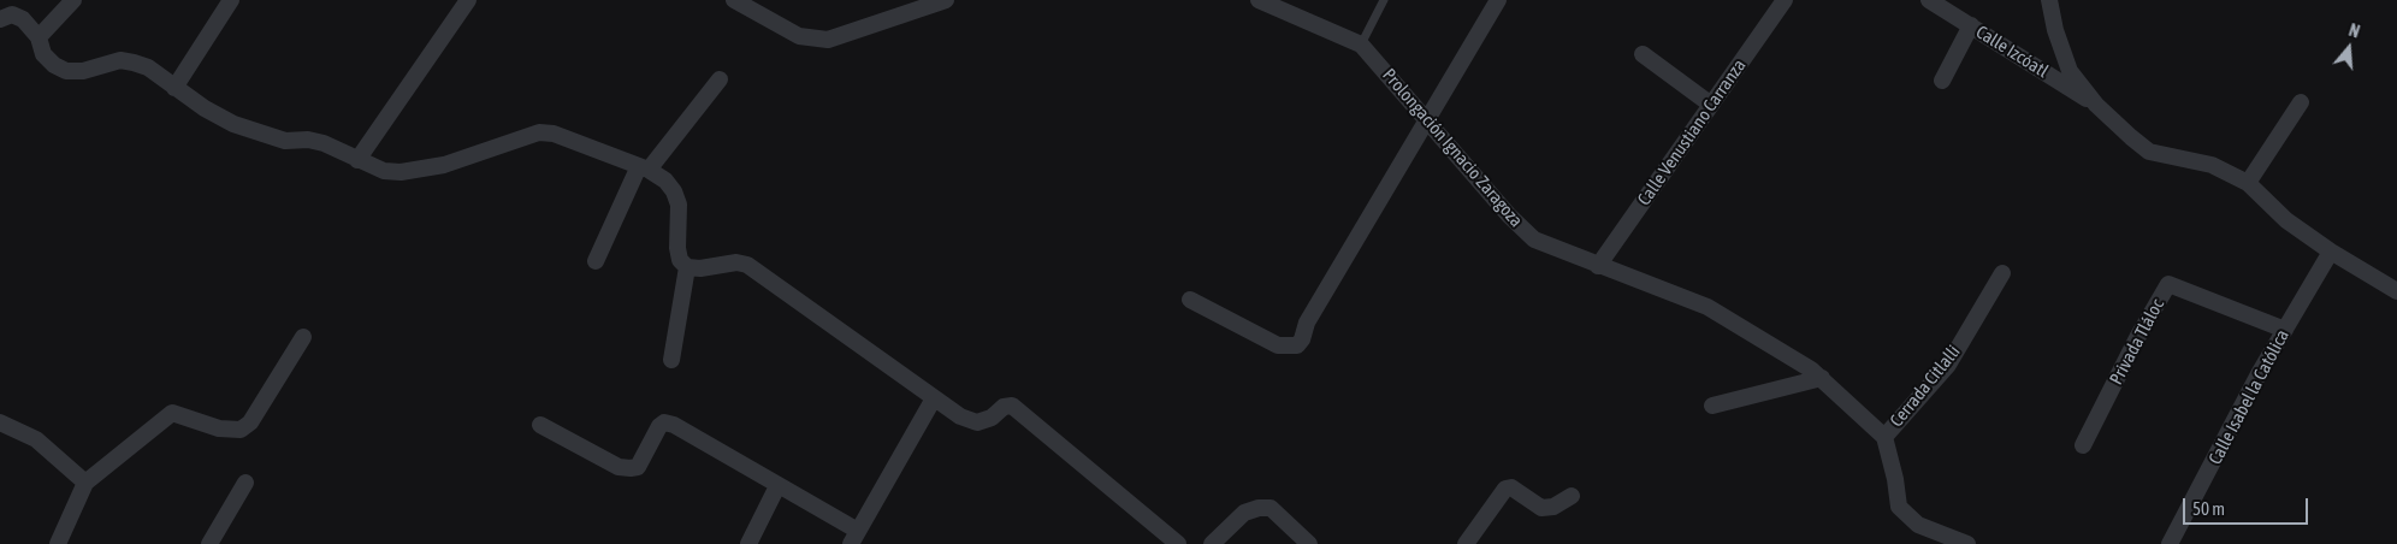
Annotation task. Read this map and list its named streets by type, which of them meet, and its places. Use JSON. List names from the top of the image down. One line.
{"streets":{"street":["Calle Izcóatl","Calle Venustiano Carranza","Prolongación Ignacio Zaragoza","Privada Tláloc","Cerrada Citlalli","Calle Isabel la Católica"]},"crossings":[["Calle Venustiano Carranza","Prolongación Ignacio Zaragoza"],["Prolongación Ignacio Zaragoza","Cerrada Citlalli"],["Privada Tláloc","Calle Isabel la Católica"]],"scale_bar":"50 m","north":"top"}
